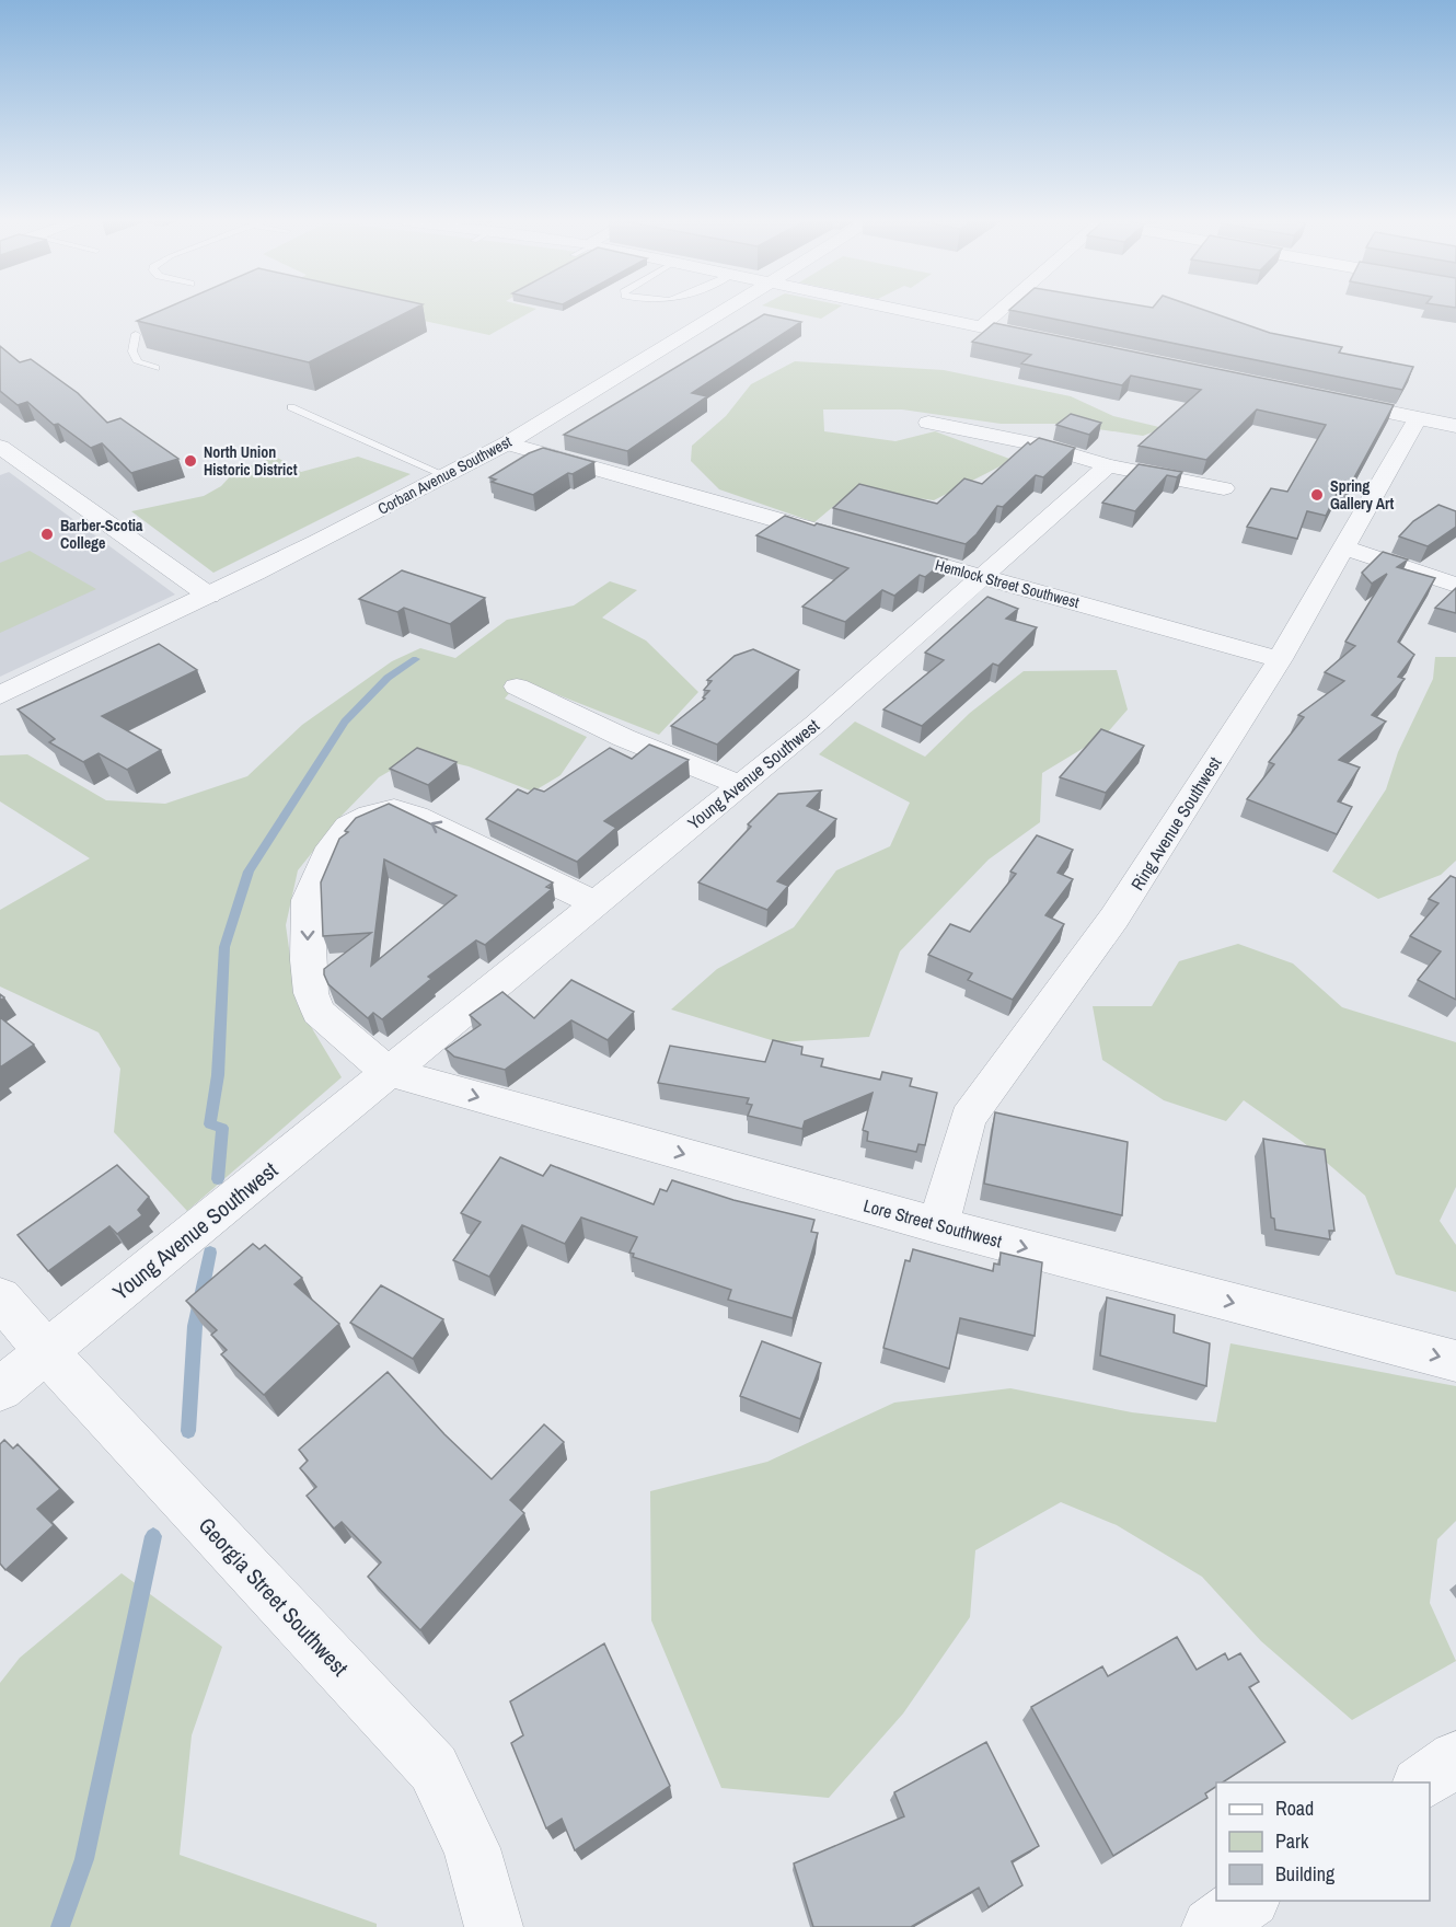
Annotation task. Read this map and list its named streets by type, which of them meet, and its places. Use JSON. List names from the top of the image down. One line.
{"streets":{"street":["Corban Avenue Southwest","Hemlock Street Southwest","Young Avenue Southwest","Ring Avenue Southwest","Lore Street Southwest","Georgia Street Southwest"]},"crossings":[["Hemlock Street Southwest","Young Avenue Southwest"],["Hemlock Street Southwest","Ring Avenue Southwest"],["Young Avenue Southwest","Lore Street Southwest"],["Young Avenue Southwest","Georgia Street Southwest"],["Ring Avenue Southwest","Lore Street Southwest"]],"one_way":["Lore Street Southwest"],"places":["North Union Historic District","Spring Gallery Art","Barber-Scotia College"],"legend":["Road","Park","Building"]}
